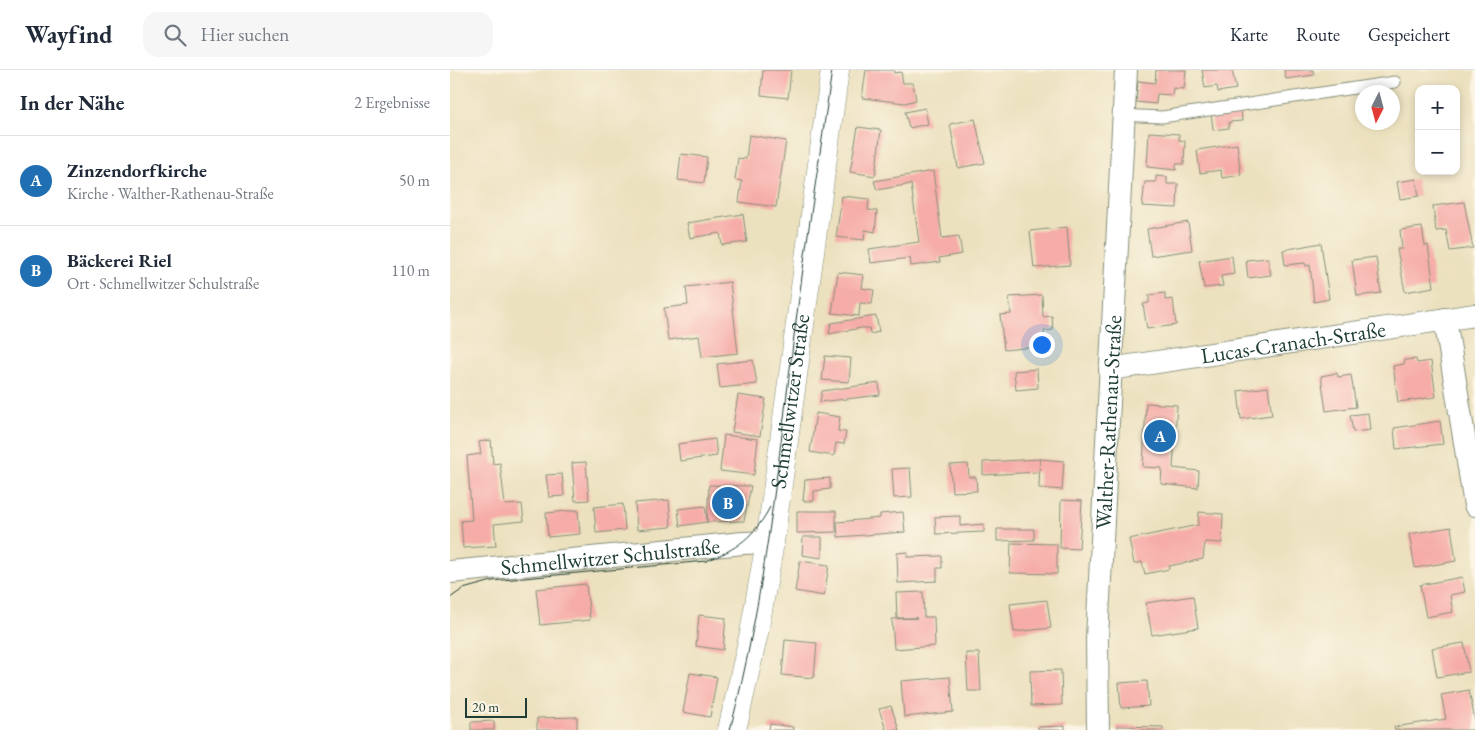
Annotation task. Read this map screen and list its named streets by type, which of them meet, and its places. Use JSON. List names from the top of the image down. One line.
{"streets":{"street":["Lucas-Cranach-Straße","Schmellwitzer Straße","Walther-Rathenau-Straße","Schmellwitzer Schulstraße"]},"crossings":[["Lucas-Cranach-Straße","Walther-Rathenau-Straße"],["Schmellwitzer Straße","Schmellwitzer Schulstraße"]],"scale_bar":"20 m","north":"bottom","page":{"header":"Wayfind","search":"Hier suchen","nav":["Karte","Route","Gespeichert"],"heading":["In der Nähe","2 Ergebnisse"],"map_buttons":["+","−"],"list":[{"mark":"A","name":"Zinzendorfkirche","note":"Kirche · Walther-Rathenau-Straße","value":"50 m"},{"mark":"B","name":"Bäckerei Riel","note":"Ort · Schmellwitzer Schulstraße","value":"110 m"}],"pins":["A","B"],"scale":"20 m"}}
